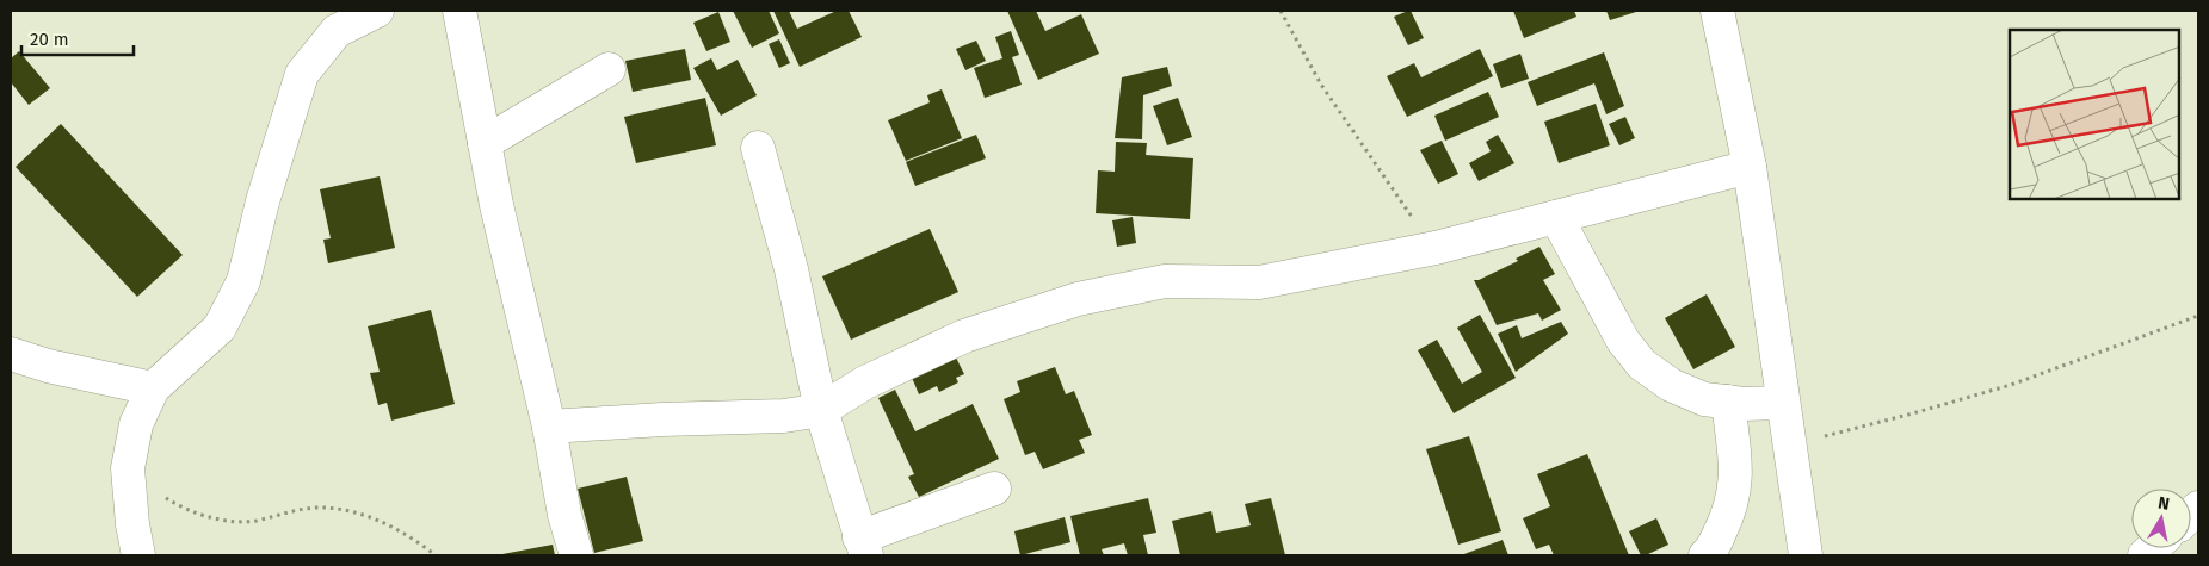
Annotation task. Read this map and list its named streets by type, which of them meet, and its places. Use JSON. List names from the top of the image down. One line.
{"scale_bar":"20 m","north":"top"}
